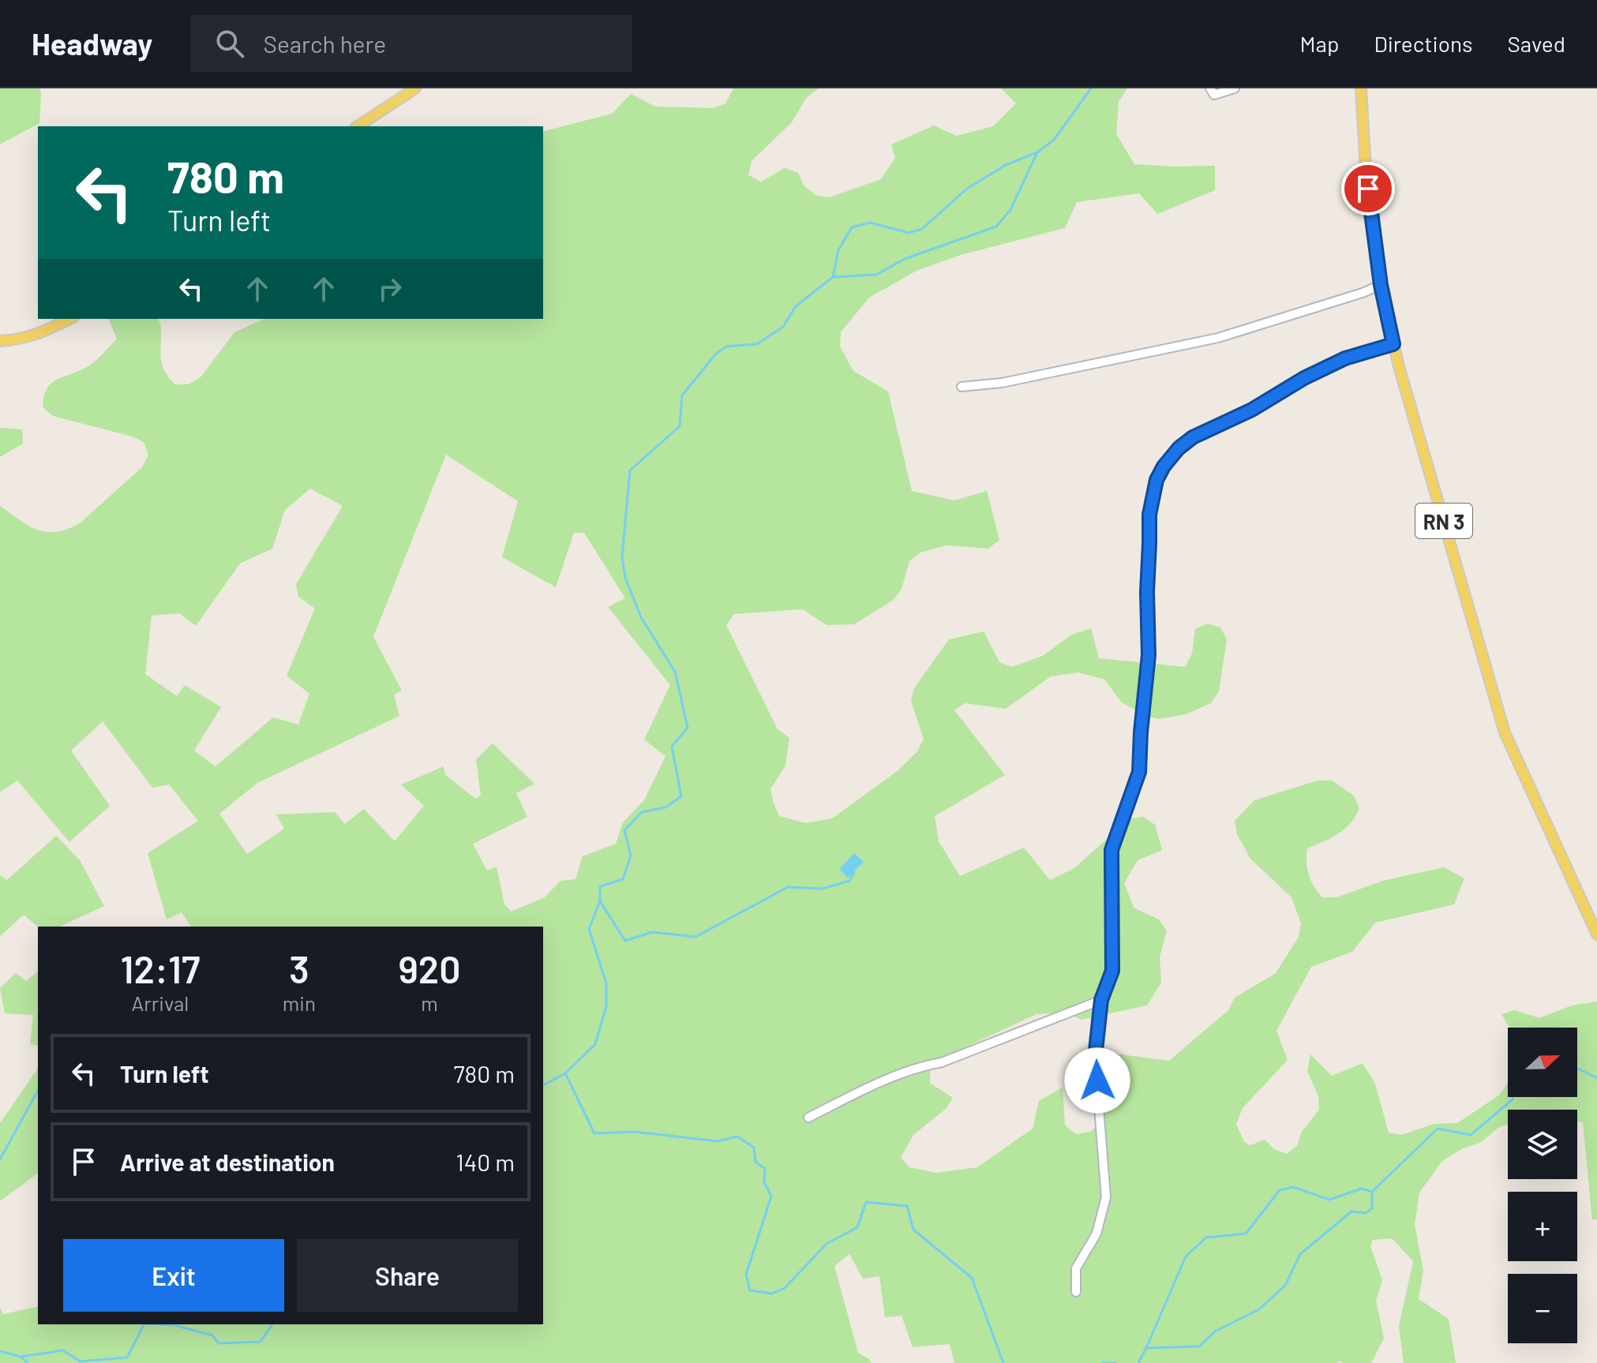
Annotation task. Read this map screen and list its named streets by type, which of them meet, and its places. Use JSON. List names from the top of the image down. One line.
{"streets":{"main road":["RN 3"]},"north":"right","page":{"header":"Headway","search":"Search here","nav":["Map","Directions","Saved"],"turn":["780 m","Turn left"],"eta":["12:17","Arrival","3","min","920","m"],"map_buttons":["+","−"],"list":[{"name":"Turn left","value":"780 m"},{"name":"Arrive at destination","value":"140 m"}],"buttons":["Exit","Share"]}}
